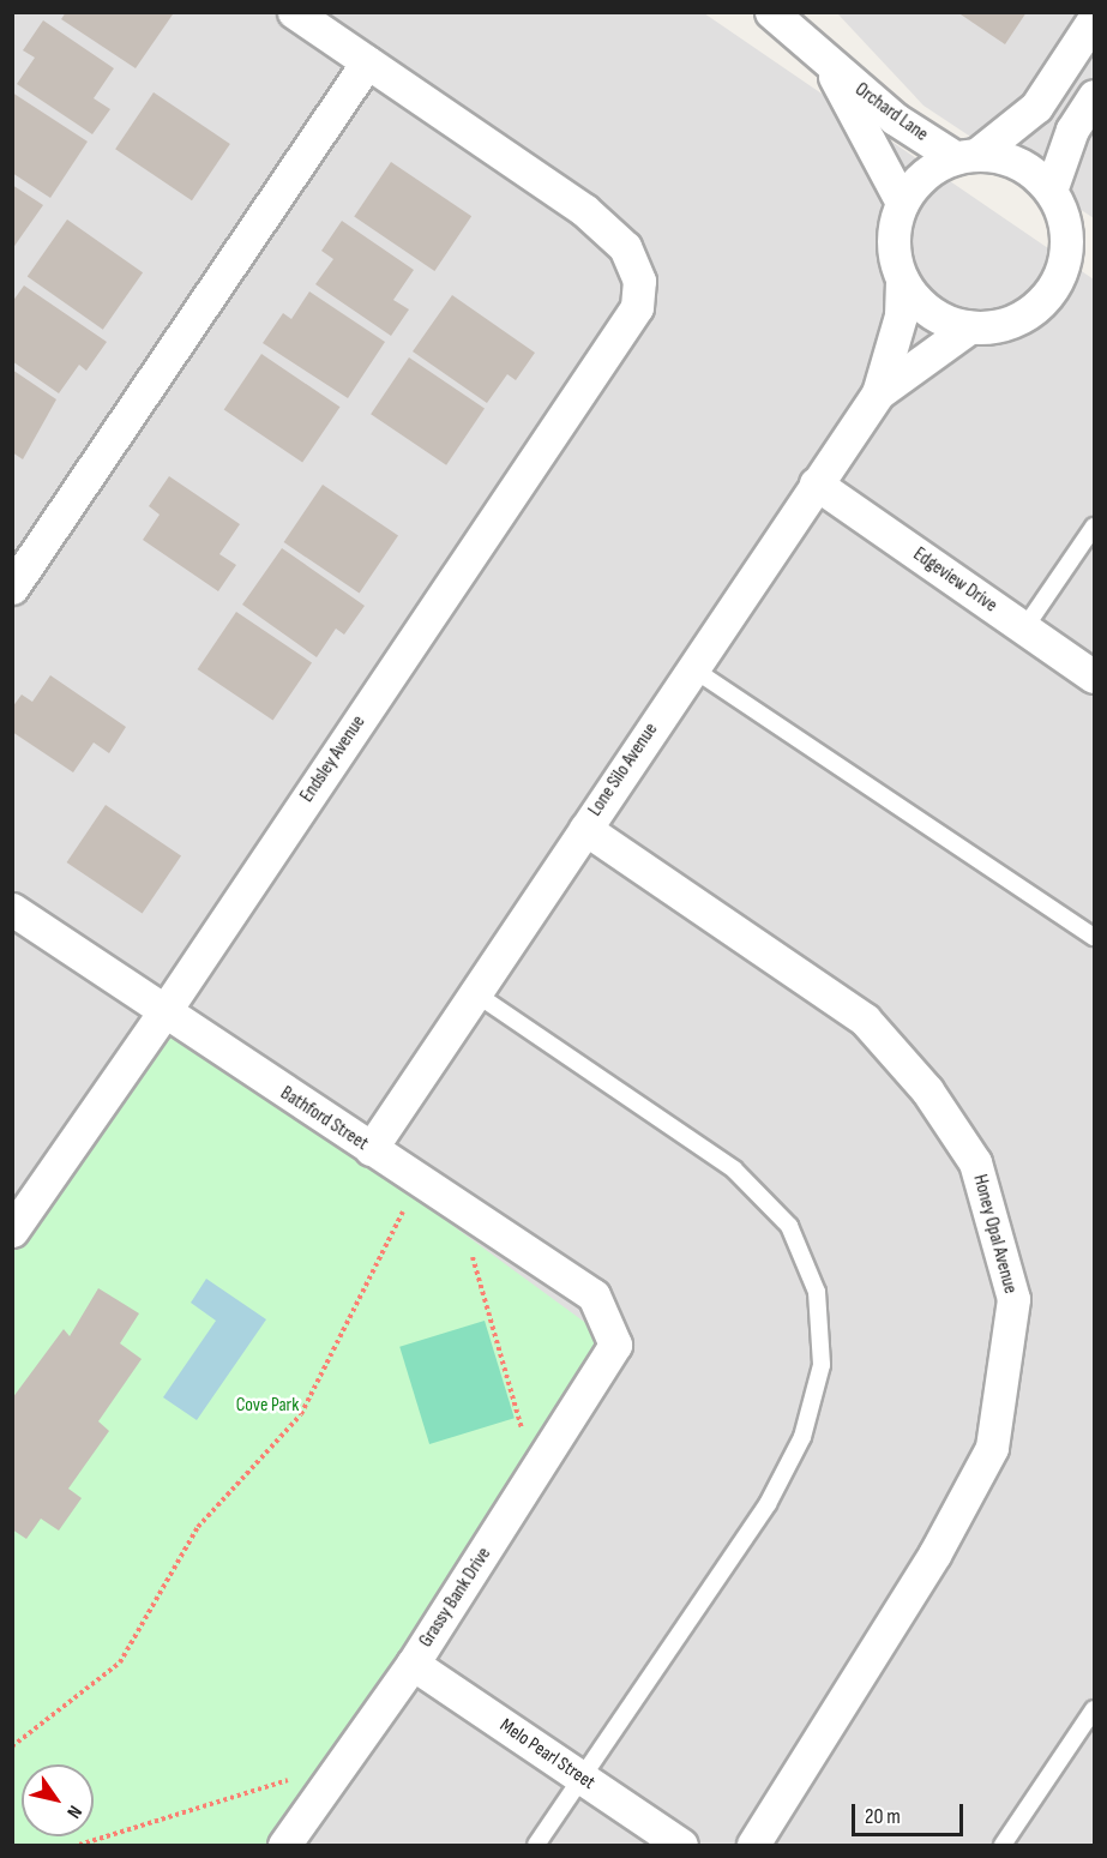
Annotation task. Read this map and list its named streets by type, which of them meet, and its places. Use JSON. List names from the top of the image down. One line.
{"streets":{"street":["Orchard Lane","Edgeview Drive","Endsley Avenue","Lone Silo Avenue","Bathford Street","Honey Opal Avenue","Grassy Bank Drive","Melo Pearl Street"]},"crossings":[["Orchard Lane","Lone Silo Avenue"],["Edgeview Drive","Lone Silo Avenue"],["Endsley Avenue","Bathford Street"],["Lone Silo Avenue","Bathford Street"],["Lone Silo Avenue","Honey Opal Avenue"],["Bathford Street","Grassy Bank Drive"],["Grassy Bank Drive","Melo Pearl Street"]],"parks":["Cove Park"],"scale_bar":"20 m","north":"bottom right"}
